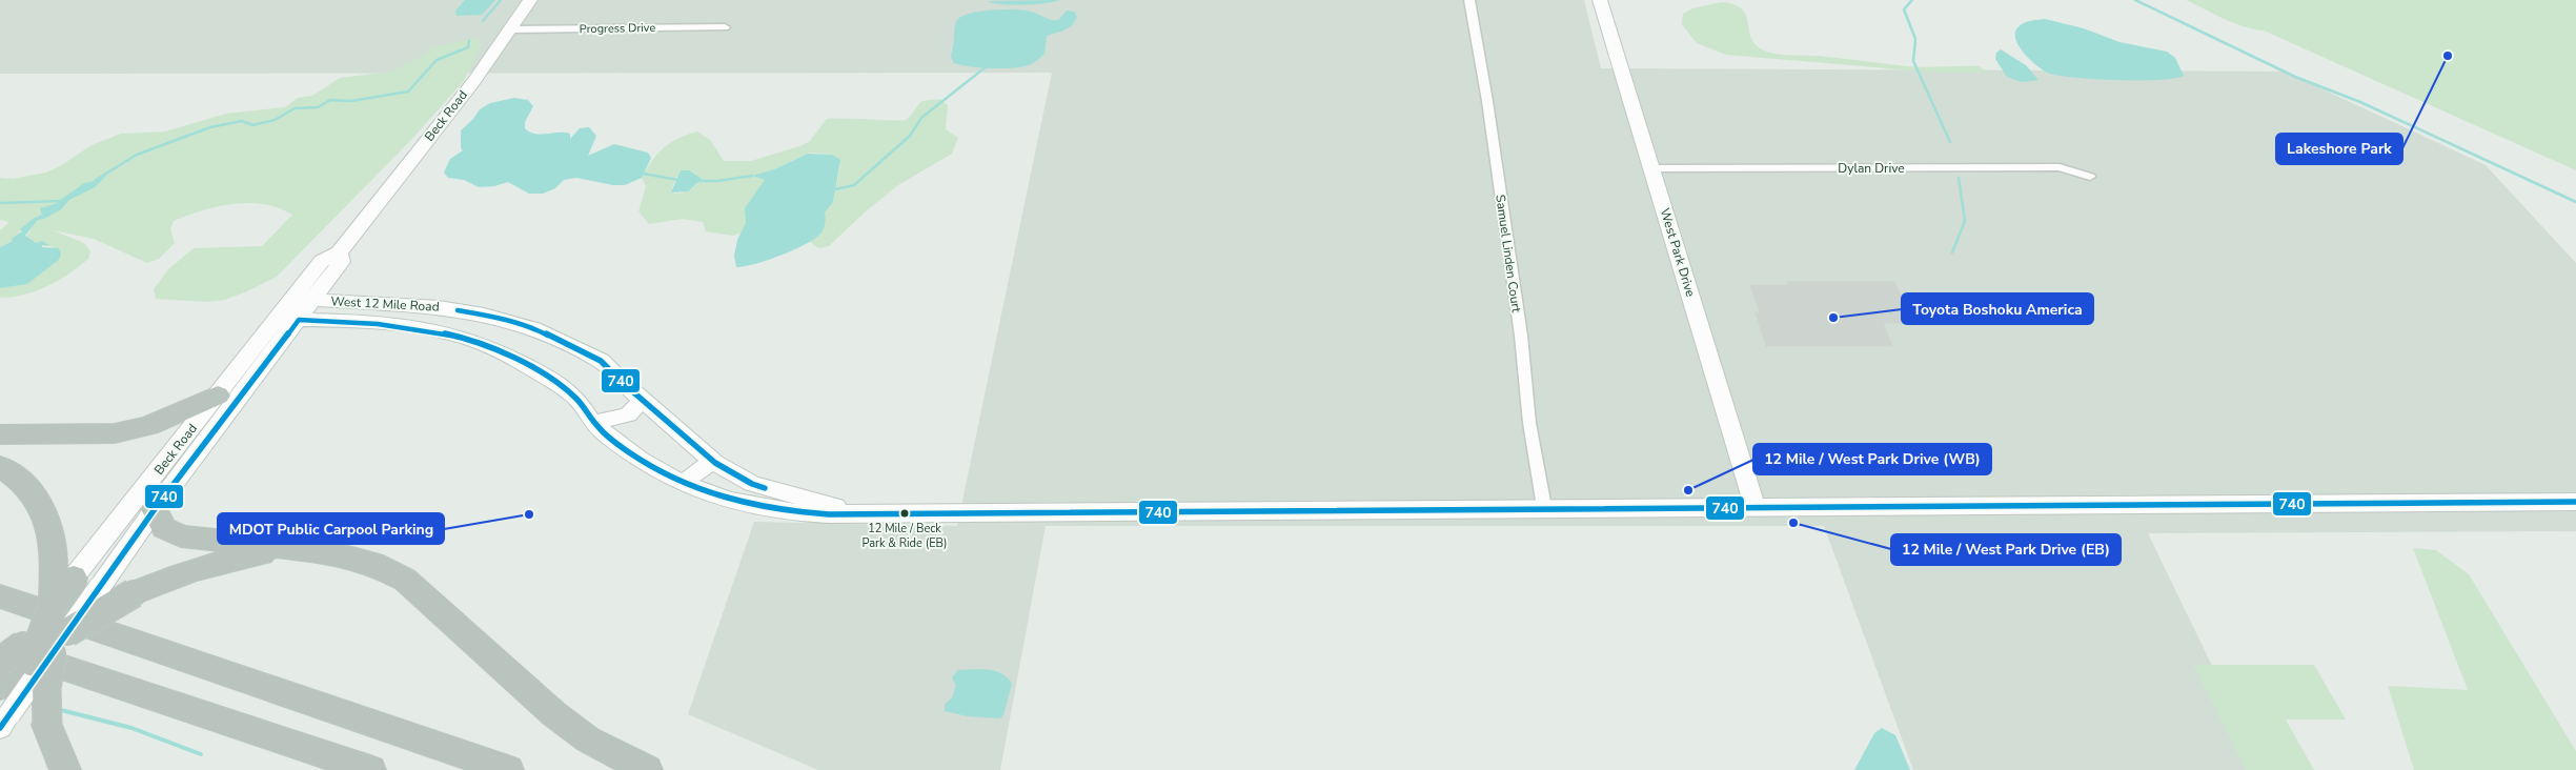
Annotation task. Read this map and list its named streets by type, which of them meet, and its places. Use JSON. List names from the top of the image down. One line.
{"streets":{"main road":["Beck Road","West Park Drive","West 12 Mile Road"],"street":["Progress Drive","Dylan Drive","Samuel Linden Court"]},"crossings":[["Progress Drive","Beck Road"],["Beck Road","West 12 Mile Road"],["Dylan Drive","West Park Drive"],["West Park Drive","West 12 Mile Road"],["Samuel Linden Court","West 12 Mile Road"]],"places":["Lakeshore Park","Toyota Boshoku America","12 Mile / West Park Drive (WB)","12 Mile / Beck Park & Ride (EB)","MDOT Public Carpool Parking","12 Mile / West Park Drive (EB)"],"lines":["transit line 740"]}
